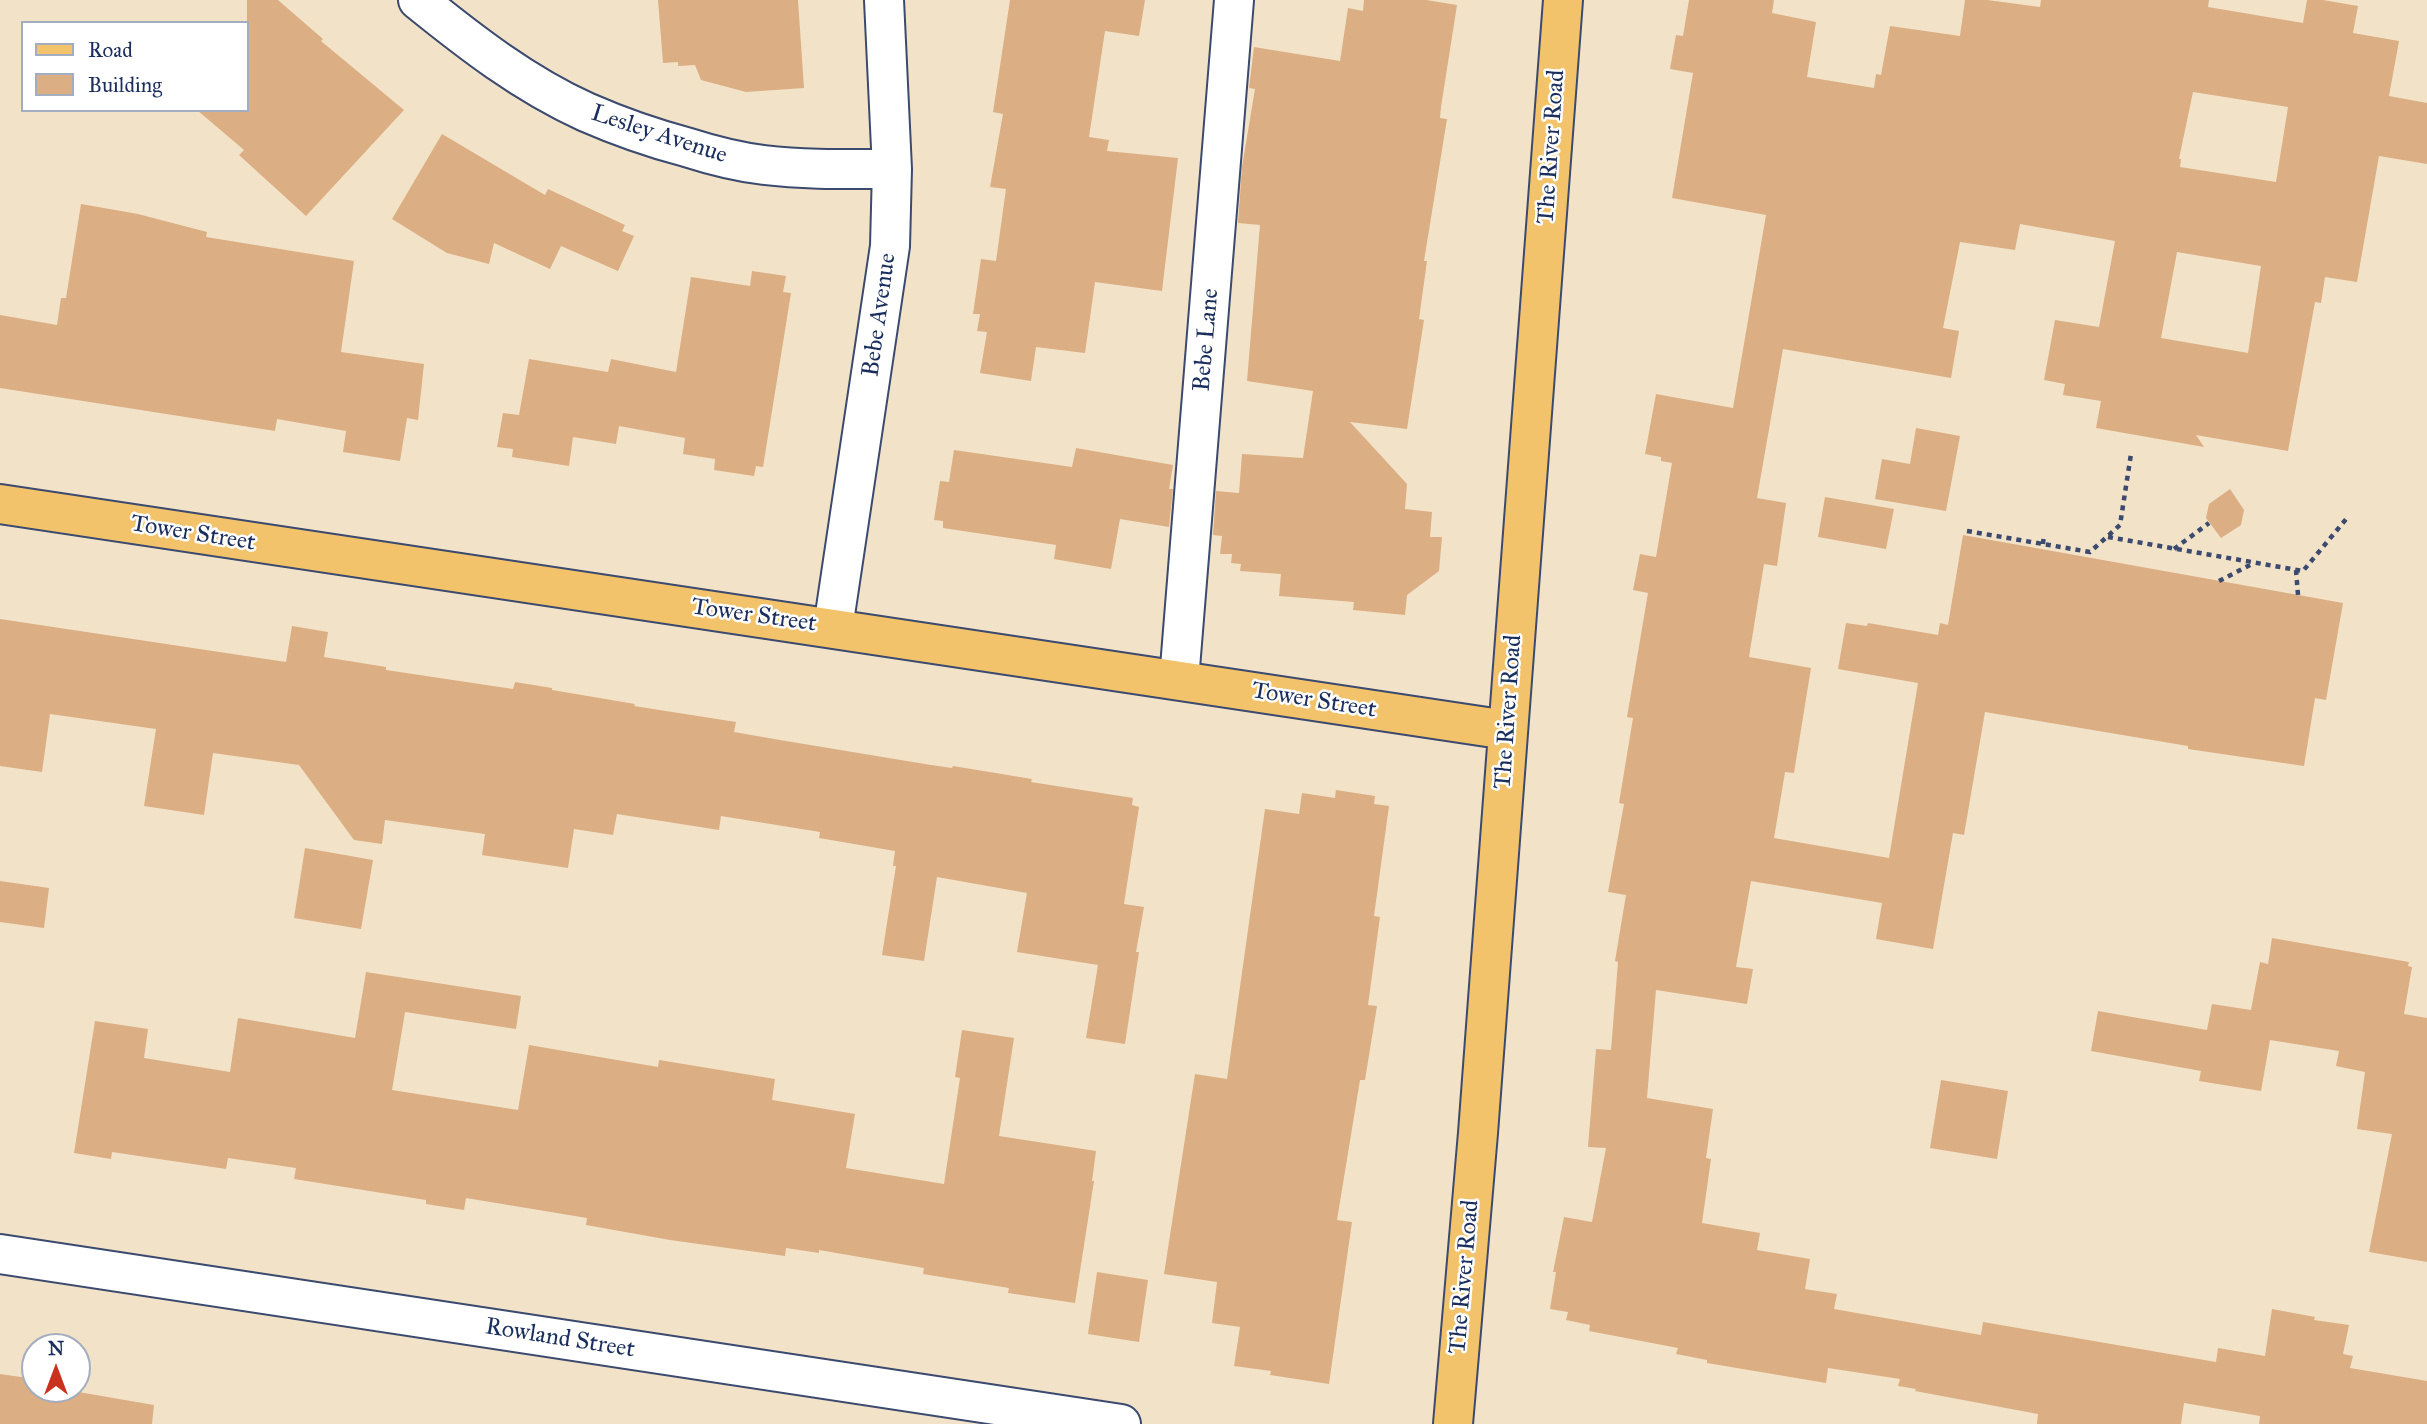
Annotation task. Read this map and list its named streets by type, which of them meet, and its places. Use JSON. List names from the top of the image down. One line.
{"streets":{"main road":["The River Road","Tower Street"],"street":["Lesley Avenue","Bebe Avenue","Bebe Lane","Rowland Street"]},"crossings":[["Lesley Avenue","Bebe Avenue"],["The River Road","Tower Street"],["Bebe Avenue","Tower Street"],["Bebe Lane","Tower Street"]],"legend":["Road","Building"],"north":"top"}
